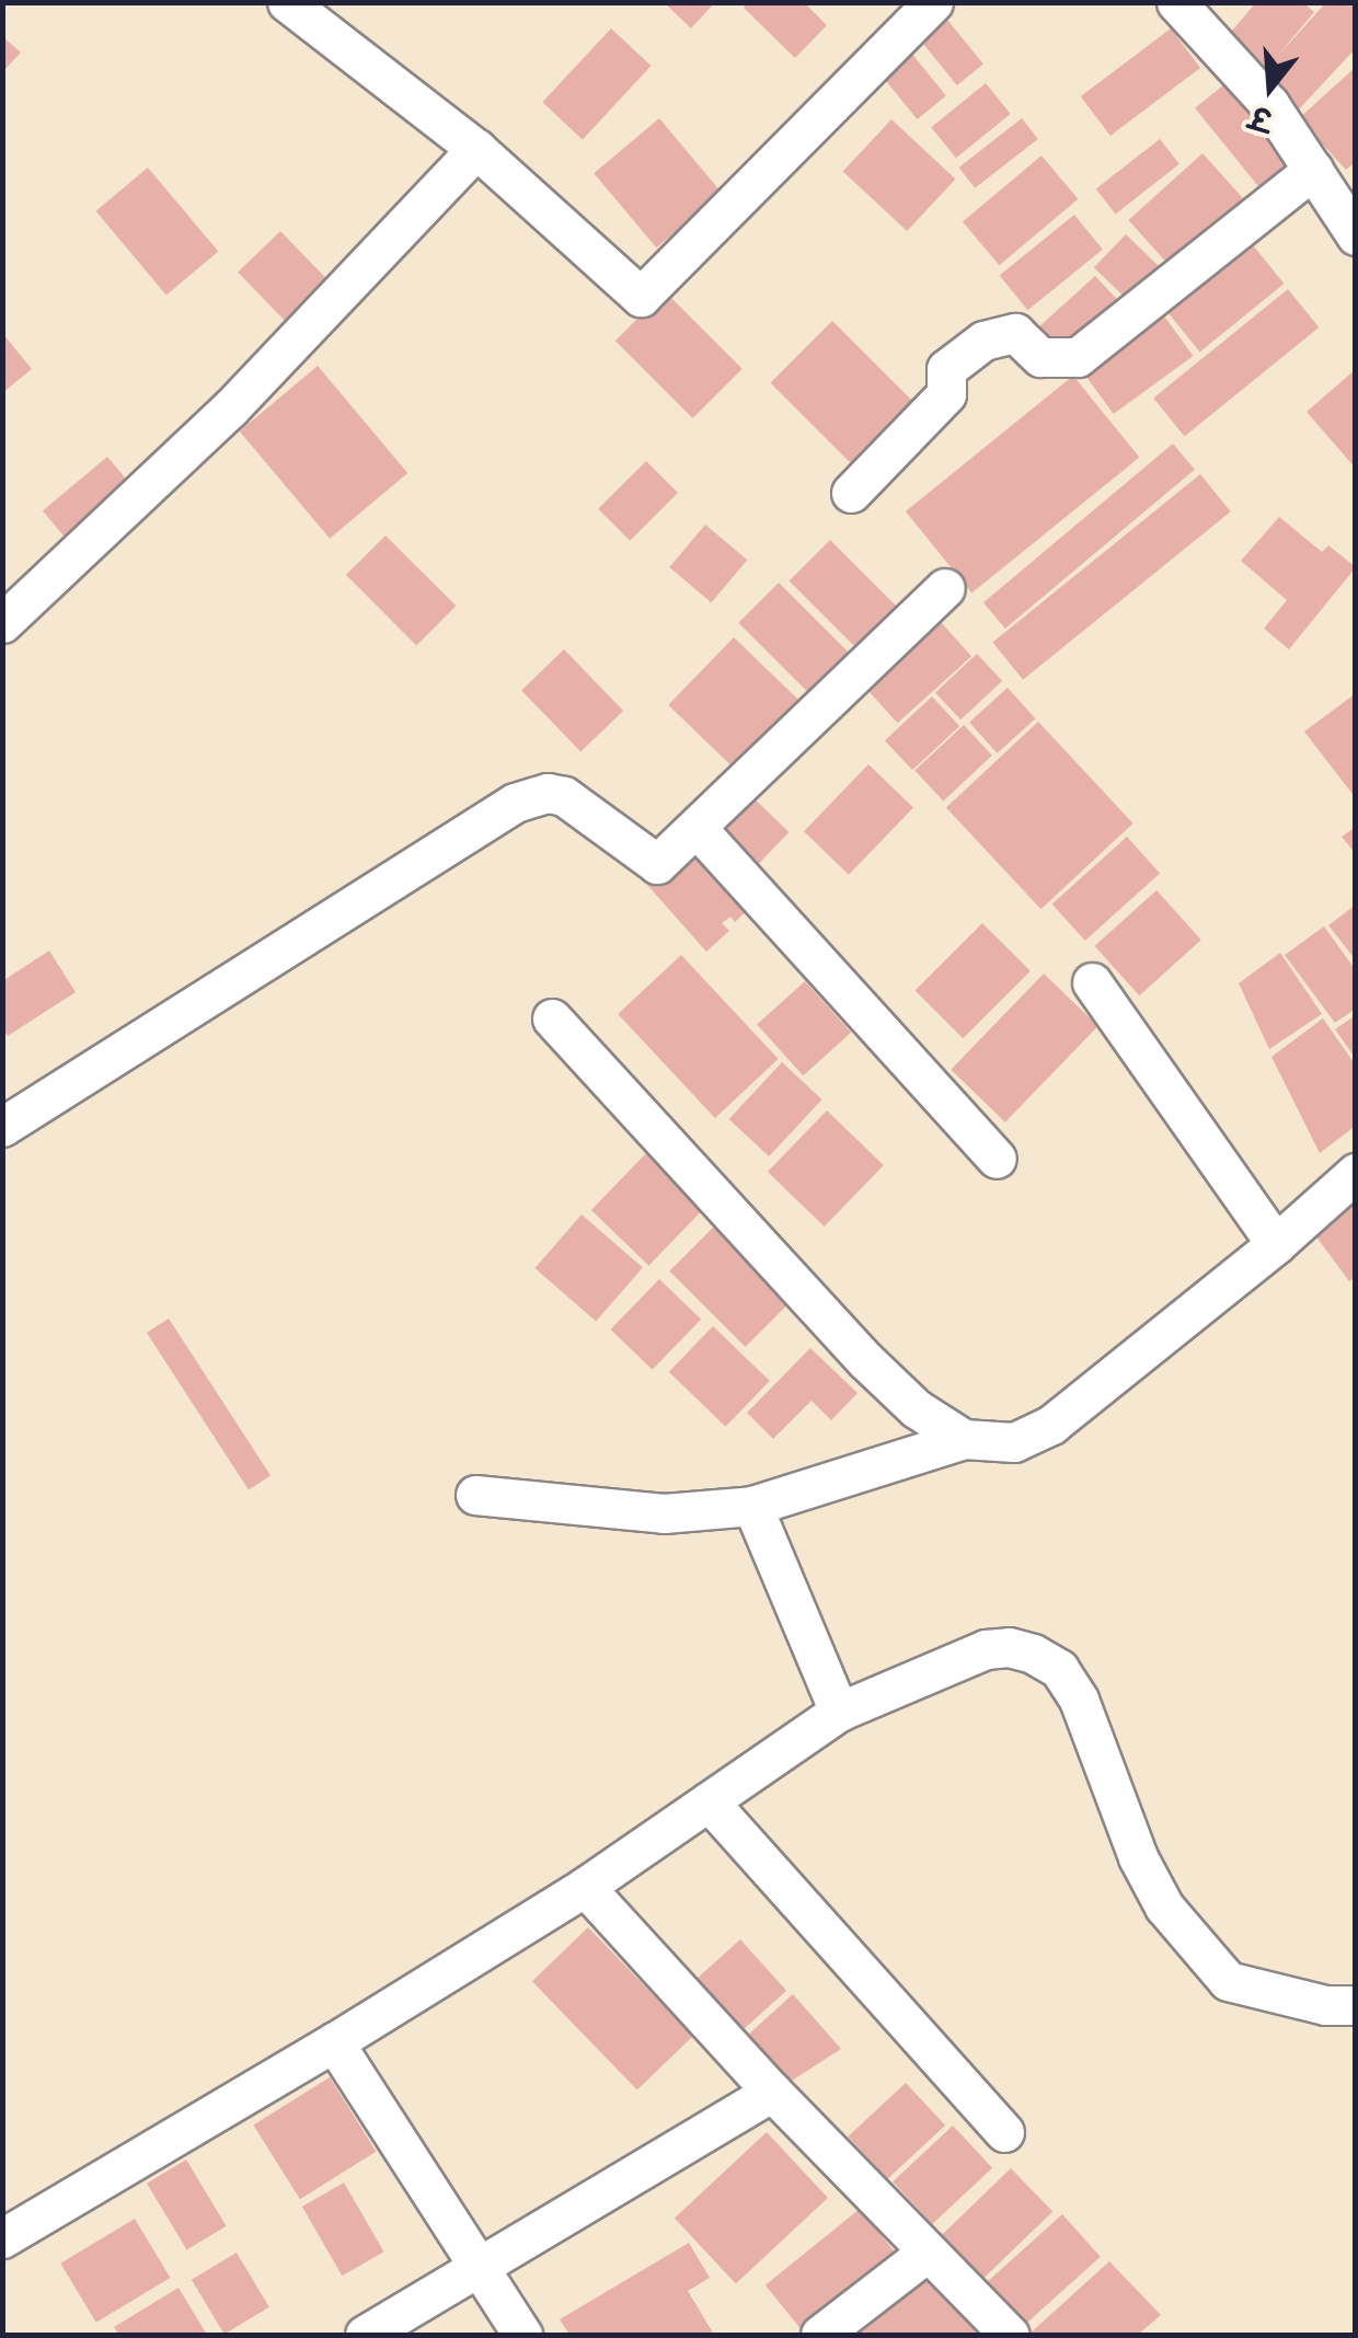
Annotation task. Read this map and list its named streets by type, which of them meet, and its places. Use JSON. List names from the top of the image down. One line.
{"north":"bottom"}
